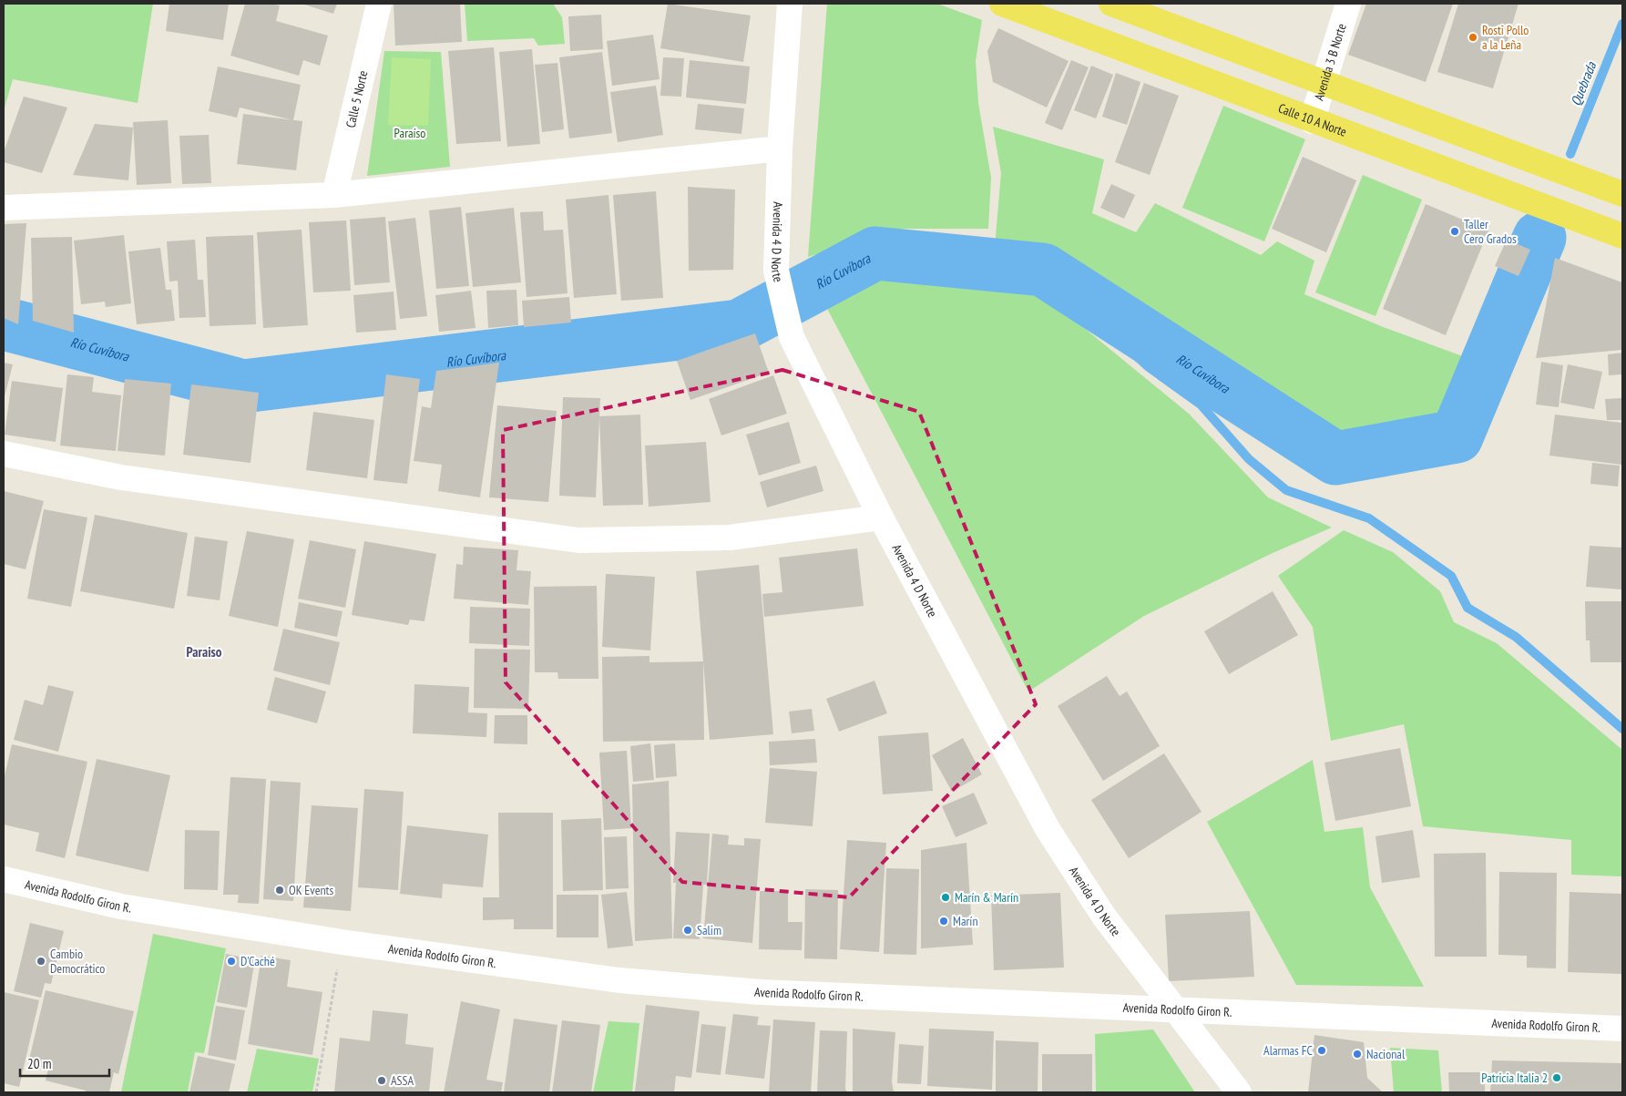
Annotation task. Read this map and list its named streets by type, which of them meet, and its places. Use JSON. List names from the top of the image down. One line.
{"streets":{"main road":["Calle 10 A Norte"],"street":["Avenida 3 B Norte","Calle 5 Norte","Avenida 4 D Norte","Avenida Rodolfo Giron R."]},"crossings":[["Avenida 3 B Norte","Calle 10 A Norte"],["Avenida 4 D Norte","Avenida Rodolfo Giron R."]],"districts":["Paraiso"],"water":["Quebrada","Río Cuvíbora"],"parks":["Paraíso"],"places":["Rosti Pollo a la Leña","Taller Cero Grados","OK Events","Marín & Marín","Marín","Salim","Cambio Democrático","D'Caché","Alarmas FC","Nacional","Patricia Italia 2","ASSA"],"scale_bar":"20 m"}
